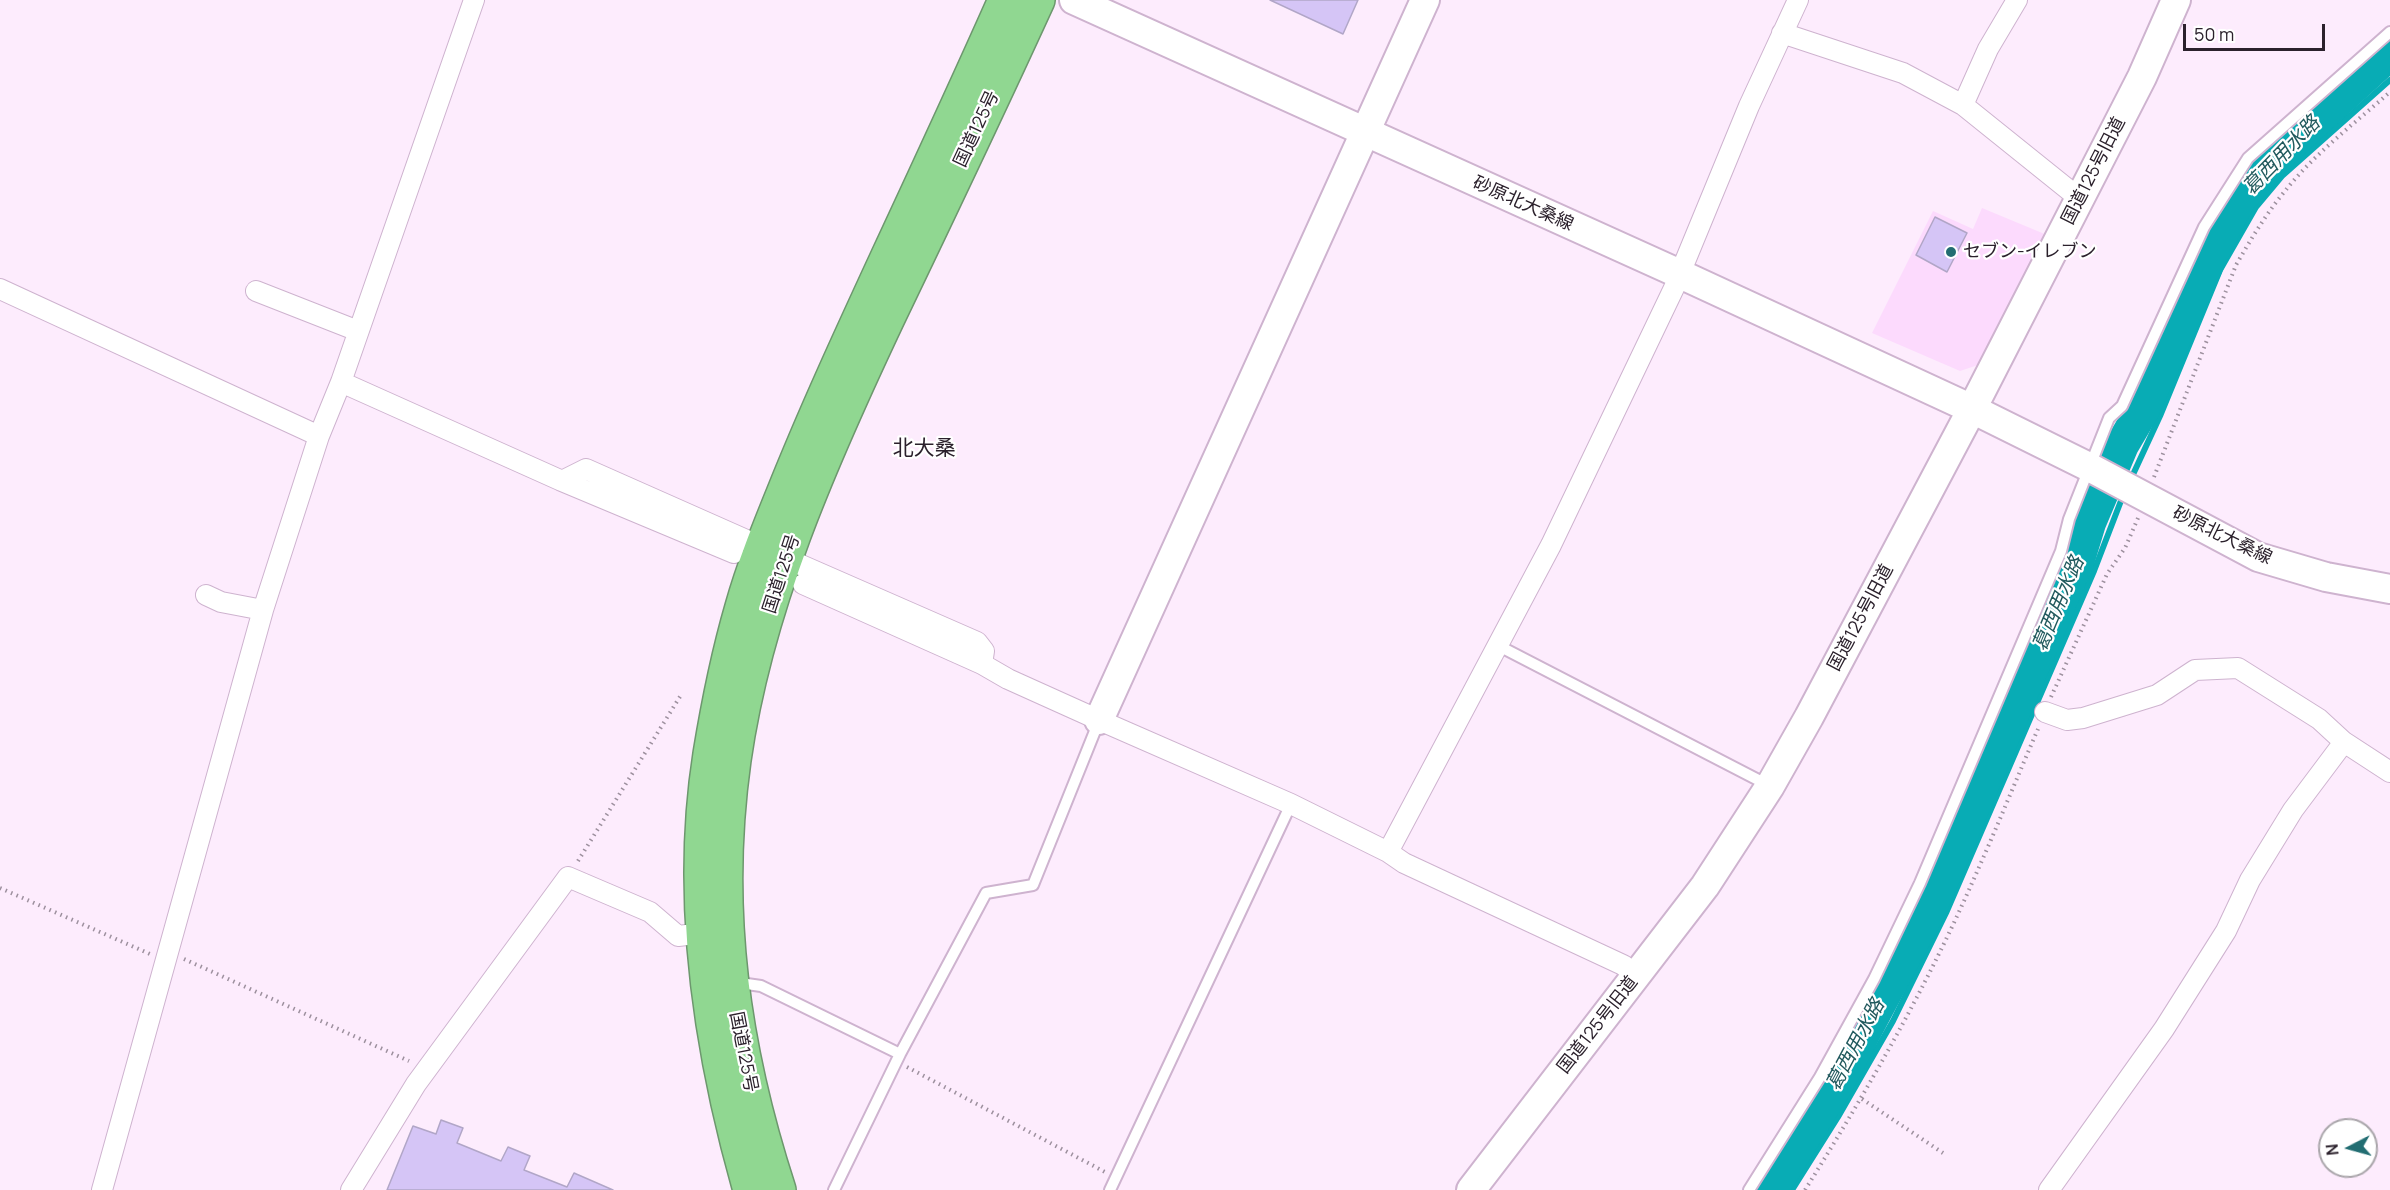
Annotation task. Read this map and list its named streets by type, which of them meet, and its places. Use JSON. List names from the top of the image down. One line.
{"streets":{"highway":["国道125号"],"street":["国道125号旧道","砂原北大桑線"]},"crossings":[["国道125号旧道","砂原北大桑線"]],"districts":["北大桑"],"water":["葛西用水路"],"places":["セブン-イレブン"],"scale_bar":"50 m","north":"left"}
